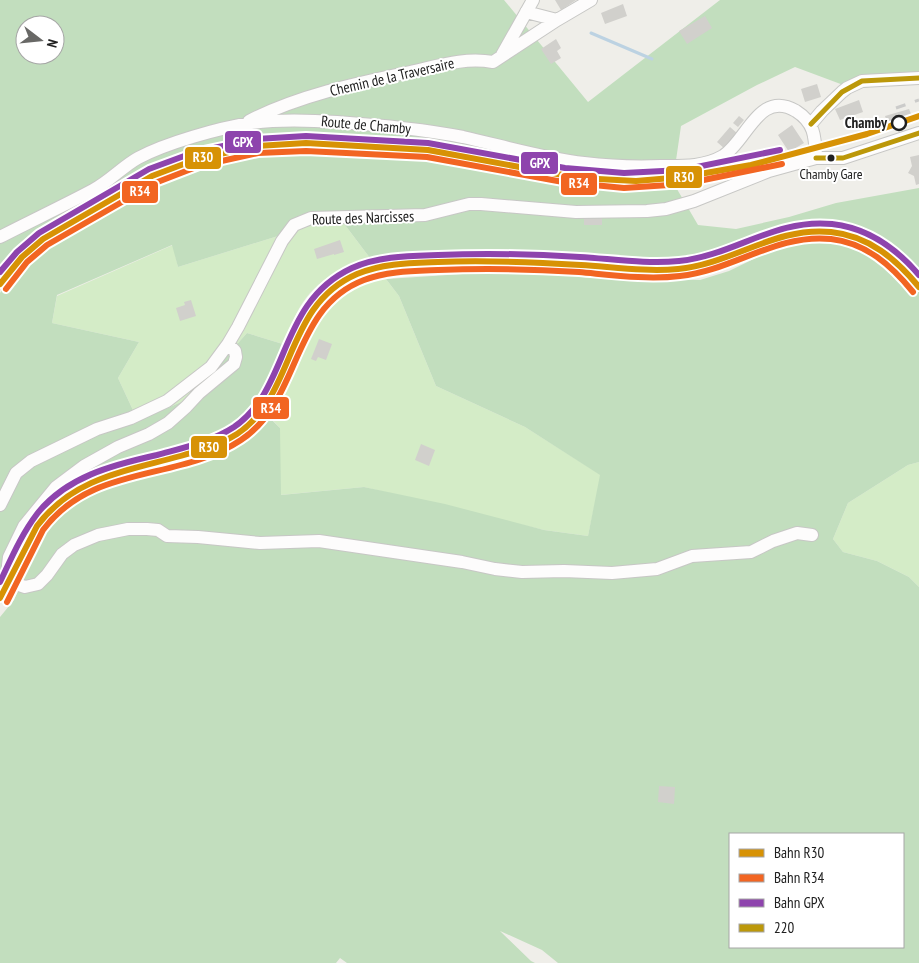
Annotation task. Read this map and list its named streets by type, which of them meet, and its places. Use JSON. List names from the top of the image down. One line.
{"streets":{"street":["Chemin de la Traversaire","Route de Chamby","Route des Narcisses"]},"crossings":[["Chemin de la Traversaire","Route de Chamby"]],"places":["Chamby","Chamby Gare"],"lines":["transit line 220","rail line R30","rail line GPX","rail line R34"],"legend":["Bahn R30","Bahn R34","Bahn GPX","220"],"north":"right"}
